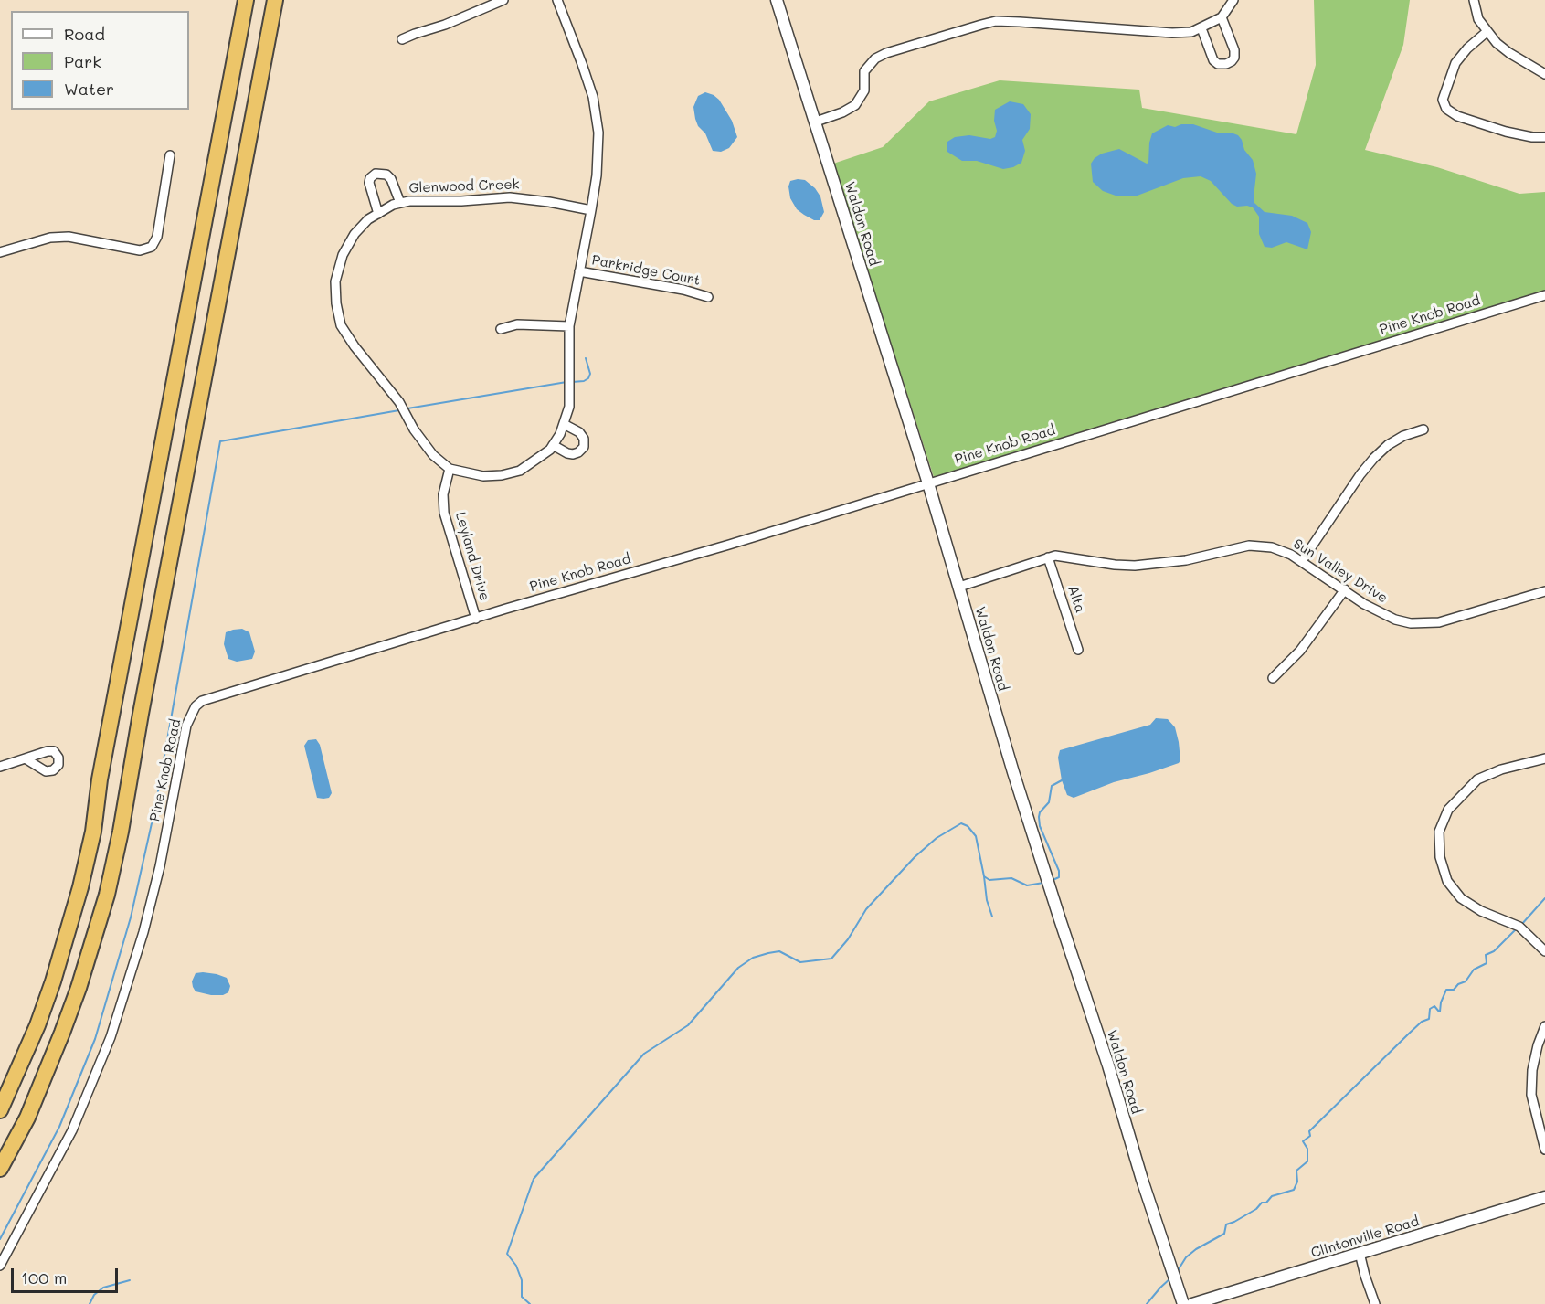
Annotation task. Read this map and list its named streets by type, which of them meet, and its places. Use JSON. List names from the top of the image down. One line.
{"streets":{"street":["Glenwood Creek","Waldon Road","Parkridge Court","Pine Knob Road","Leyland Drive","Sun Valley Drive","Alta","Clintonville Road"]},"crossings":[["Glenwood Creek","Leyland Drive"],["Waldon Road","Pine Knob Road"],["Waldon Road","Sun Valley Drive"],["Pine Knob Road","Leyland Drive"],["Sun Valley Drive","Alta"]],"legend":["Road","Park","Water"],"scale_bar":"100 m"}
